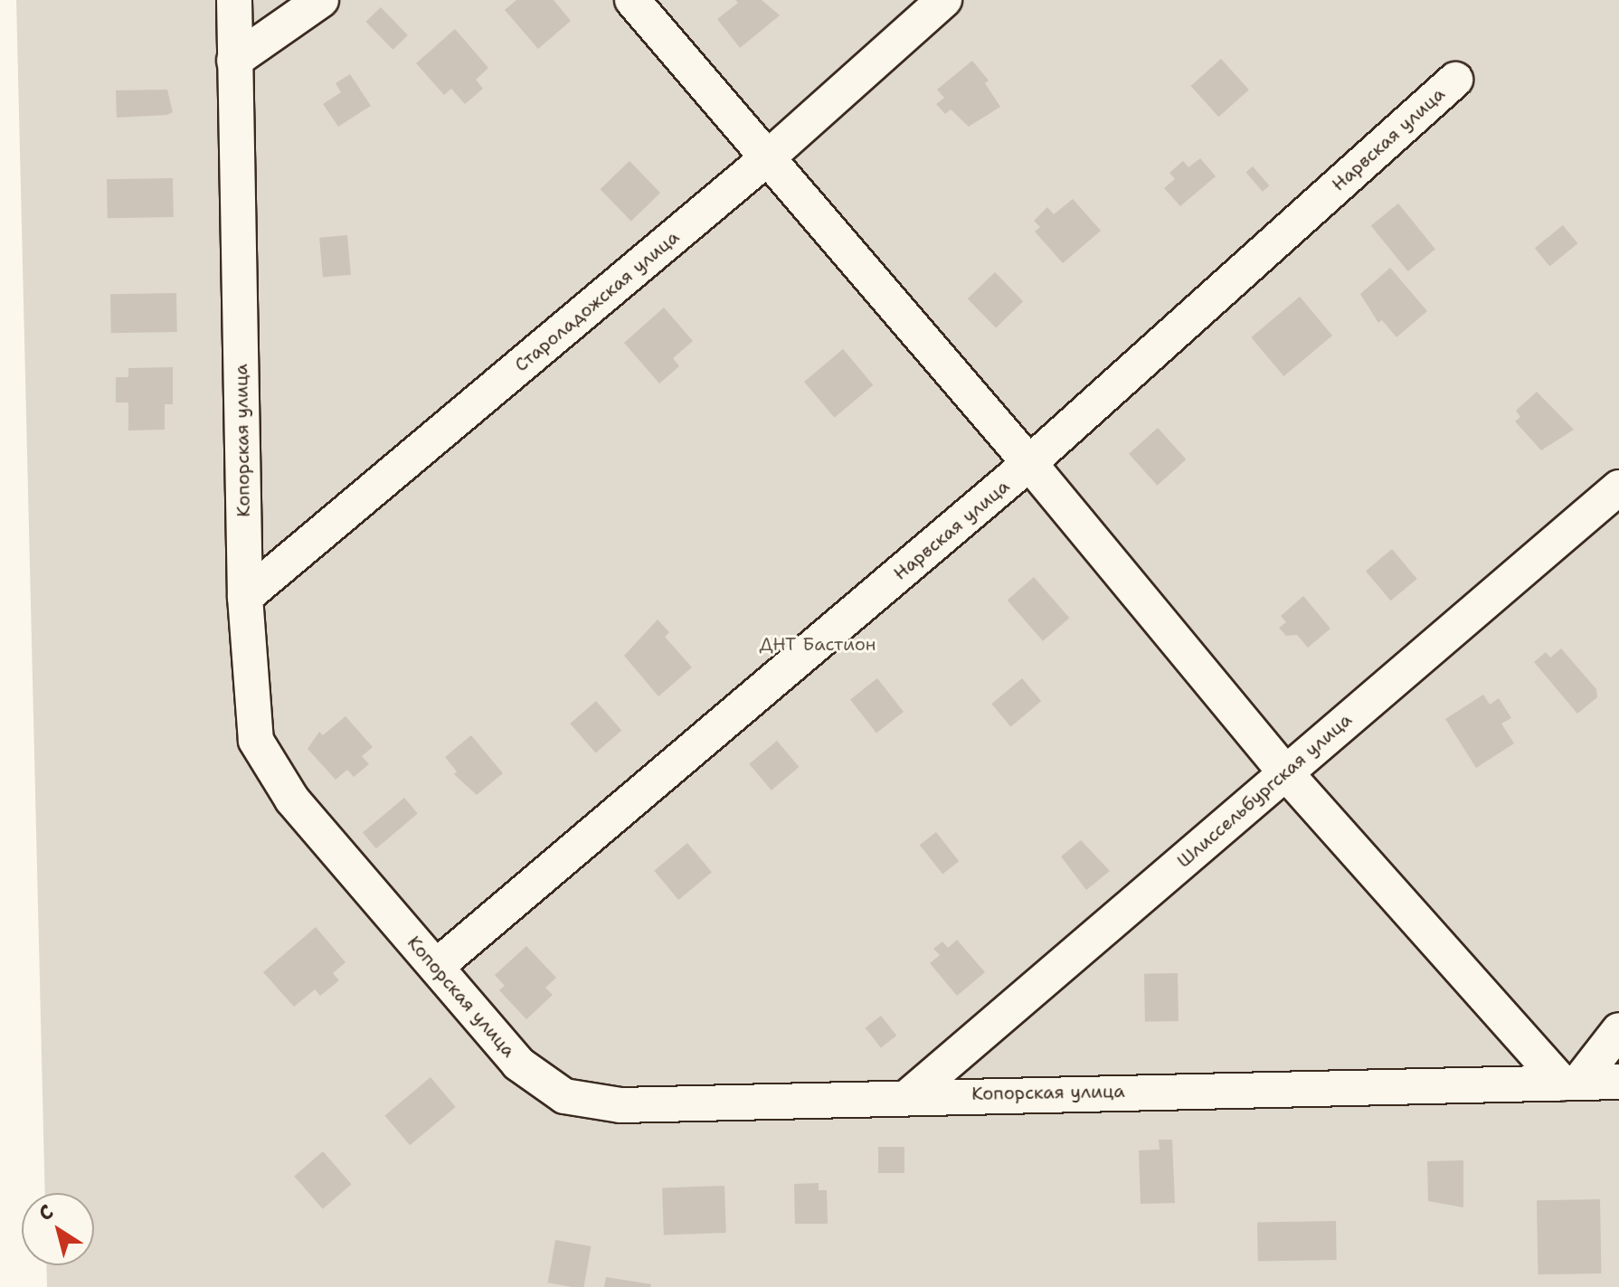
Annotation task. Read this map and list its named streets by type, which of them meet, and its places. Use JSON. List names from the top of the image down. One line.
{"streets":{"street":["Нарвская улица","Староладожская улица","Копорская улица","Шлиссельбургская улица"]},"crossings":[["Нарвская улица","Копорская улица"],["Староладожская улица","Копорская улица"],["Копорская улица","Шлиссельбургская улица"]],"parks":["ДНТ Бастион"],"north":"top left"}
